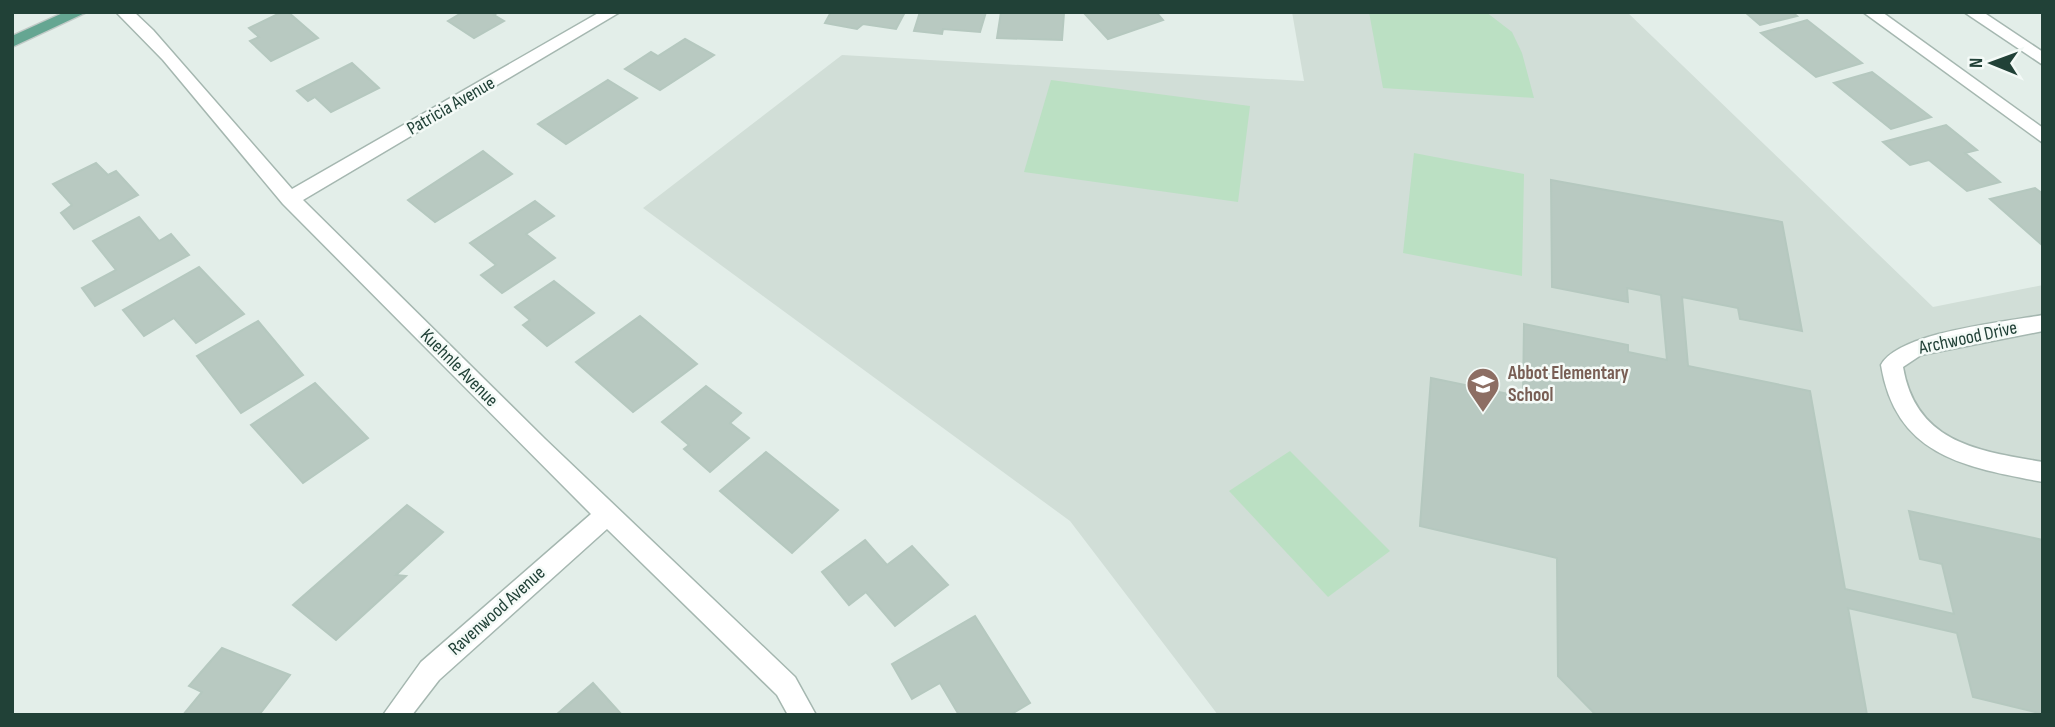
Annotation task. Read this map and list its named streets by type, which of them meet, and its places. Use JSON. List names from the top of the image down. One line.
{"streets":{"street":["Patricia Avenue","Archwood Drive","Kuehnle Avenue","Ravenwood Avenue"]},"crossings":[["Patricia Avenue","Kuehnle Avenue"],["Kuehnle Avenue","Ravenwood Avenue"]],"places":{"school or university":["Abbot Elementary School"]},"north":"left"}
